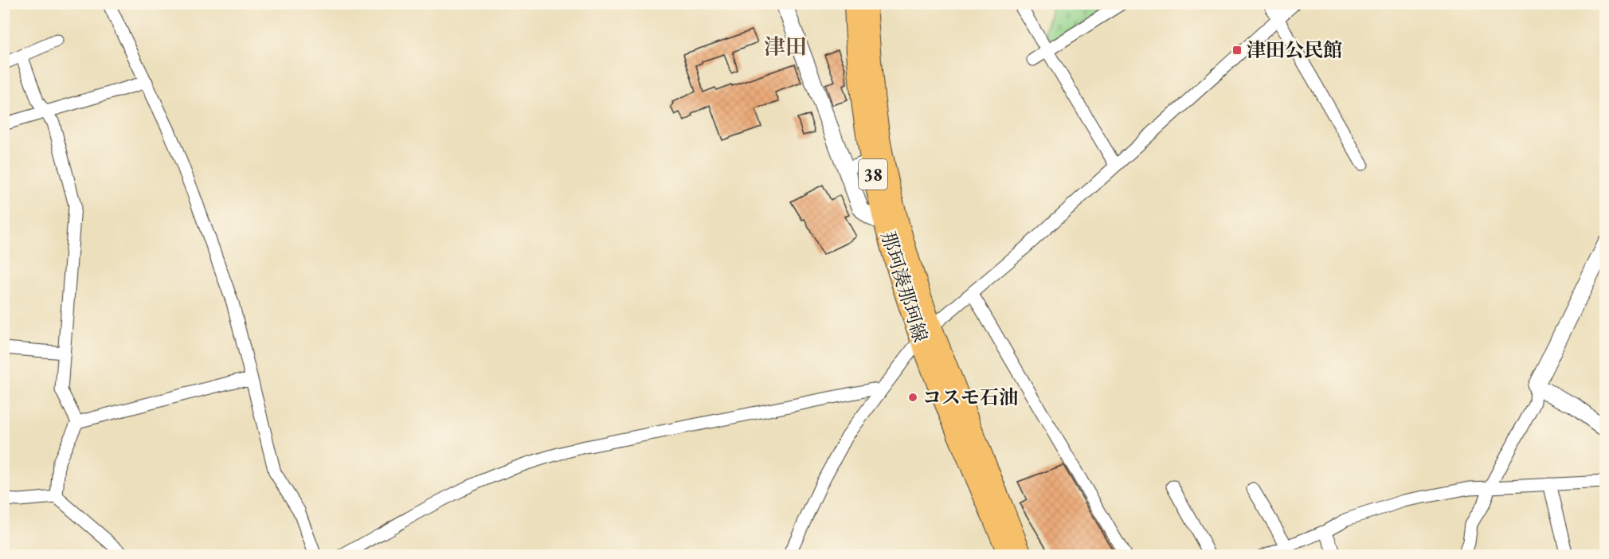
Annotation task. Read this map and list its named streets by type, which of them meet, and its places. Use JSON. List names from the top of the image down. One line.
{"streets":{"main road":["38","那珂湊那珂線"]},"districts":["津田"],"places":{"transit":["津田公民館"],"other":["コスモ石油"]}}
